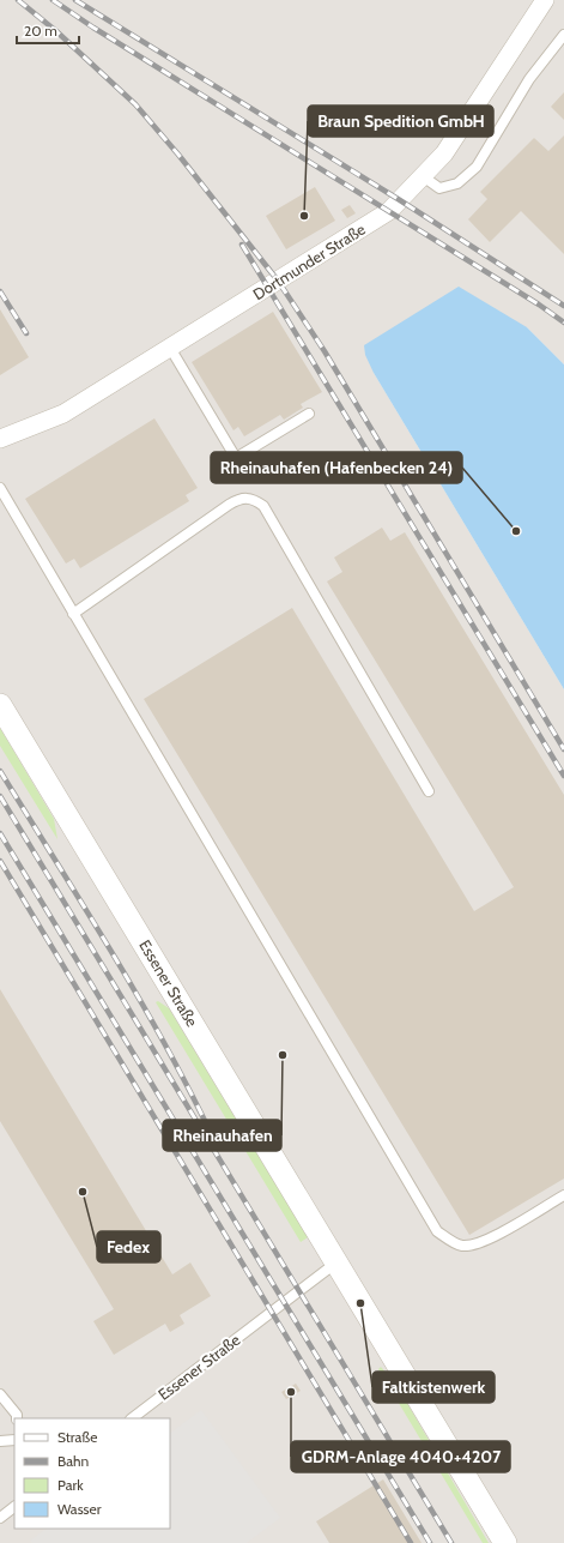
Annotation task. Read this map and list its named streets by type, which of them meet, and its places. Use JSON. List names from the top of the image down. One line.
{"streets":{"street":["Dortmunder Straße","Essener Straße"]},"places":["Braun Spedition GmbH","Rheinauhafen (Hafenbecken 24)","Rheinauhafen","Fedex","Faltkistenwerk","GDRM-Anlage 4040+4207"],"legend":["Straße","Bahn","Park","Wasser"],"scale_bar":"20 m"}
